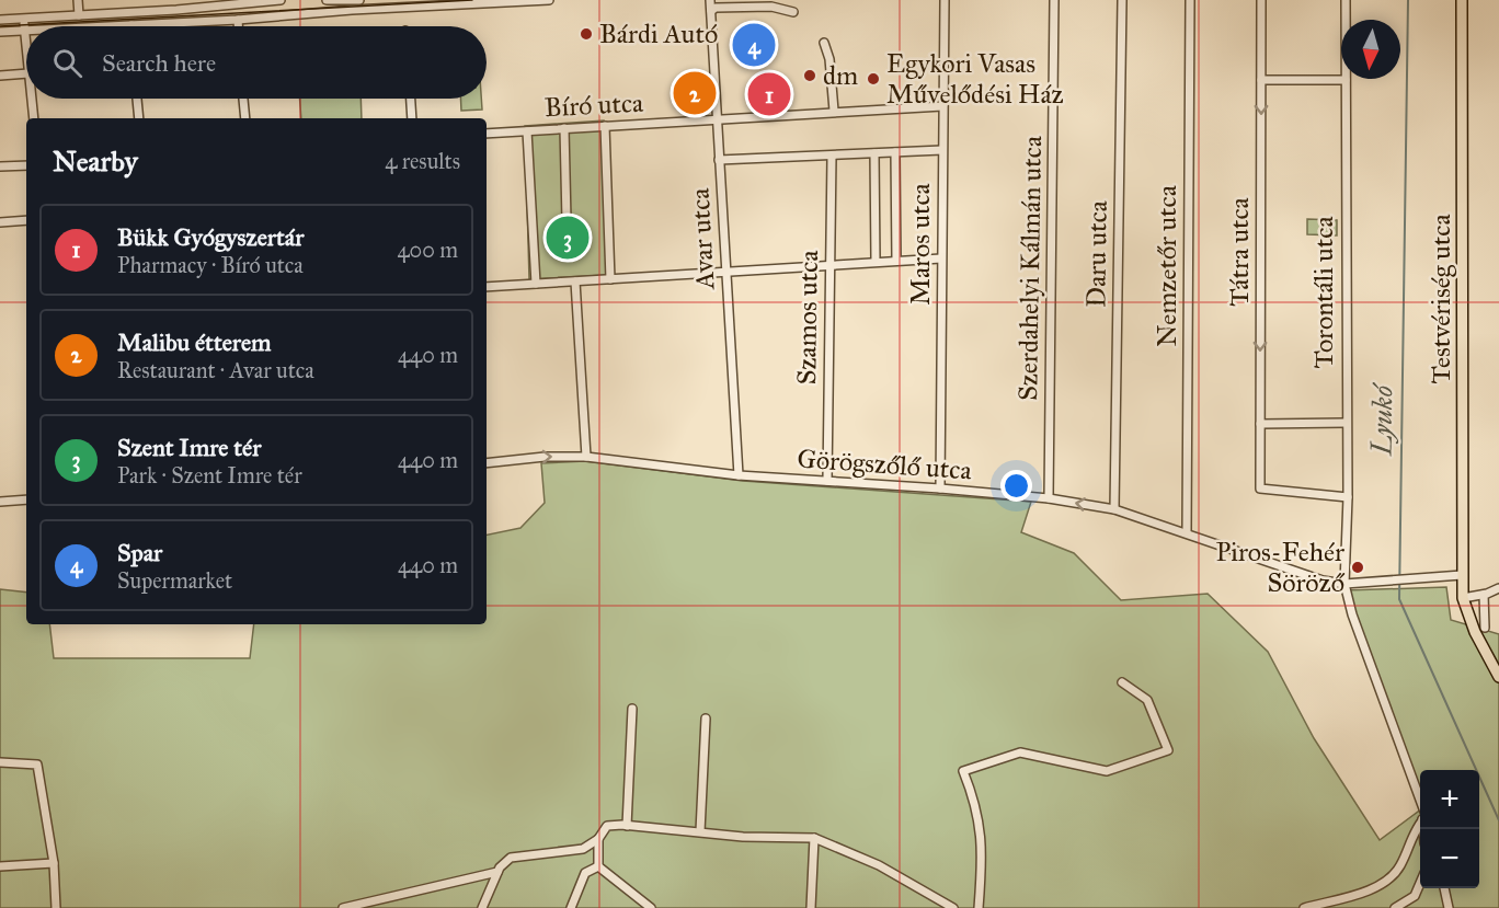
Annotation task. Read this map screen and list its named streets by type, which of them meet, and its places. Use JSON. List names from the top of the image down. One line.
{"streets":{"main road":["Testvériség utca"],"street":["Bíró utca","Avar utca","Maros utca","Tátra utca","Daru utca","Nemzetőr utca","Szerdahelyi Kálmán utca","Torontáli utca","Szamos utca","Görögszőlő utca"]},"crossings":[["Bíró utca","Avar utca"],["Bíró utca","Maros utca"],["Avar utca","Görögszőlő utca"],["Maros utca","Görögszőlő utca"],["Tátra utca","Torontáli utca"],["Daru utca","Görögszőlő utca"],["Nemzetőr utca","Görögszőlő utca"],["Szerdahelyi Kálmán utca","Görögszőlő utca"],["Torontáli utca","Görögszőlő utca"],["Testvériség utca","Görögszőlő utca"],["Szamos utca","Görögszőlő utca"]],"one_way":["Tátra utca"],"water":["Lyukó"],"places":["Bárdi Autó","dm","Egykori Vasas Művelődési Ház","Piros-Fehér Söröző"],"north":"bottom","page":{"pins":["4","2","1","3"],"search":"Search here","heading":["Nearby","4 results"],"list":[{"mark":"1","name":"Bükk Gyógyszertár","note":"Pharmacy · Bíró utca","value":"400 m"},{"mark":"2","name":"Malibu étterem","note":"Restaurant · Avar utca","value":"440 m"},{"mark":"3","name":"Szent Imre tér","note":"Park · Szent Imre tér","value":"440 m"},{"mark":"4","name":"Spar","note":"Supermarket","value":"440 m"}],"map_buttons":["+","−"]}}
